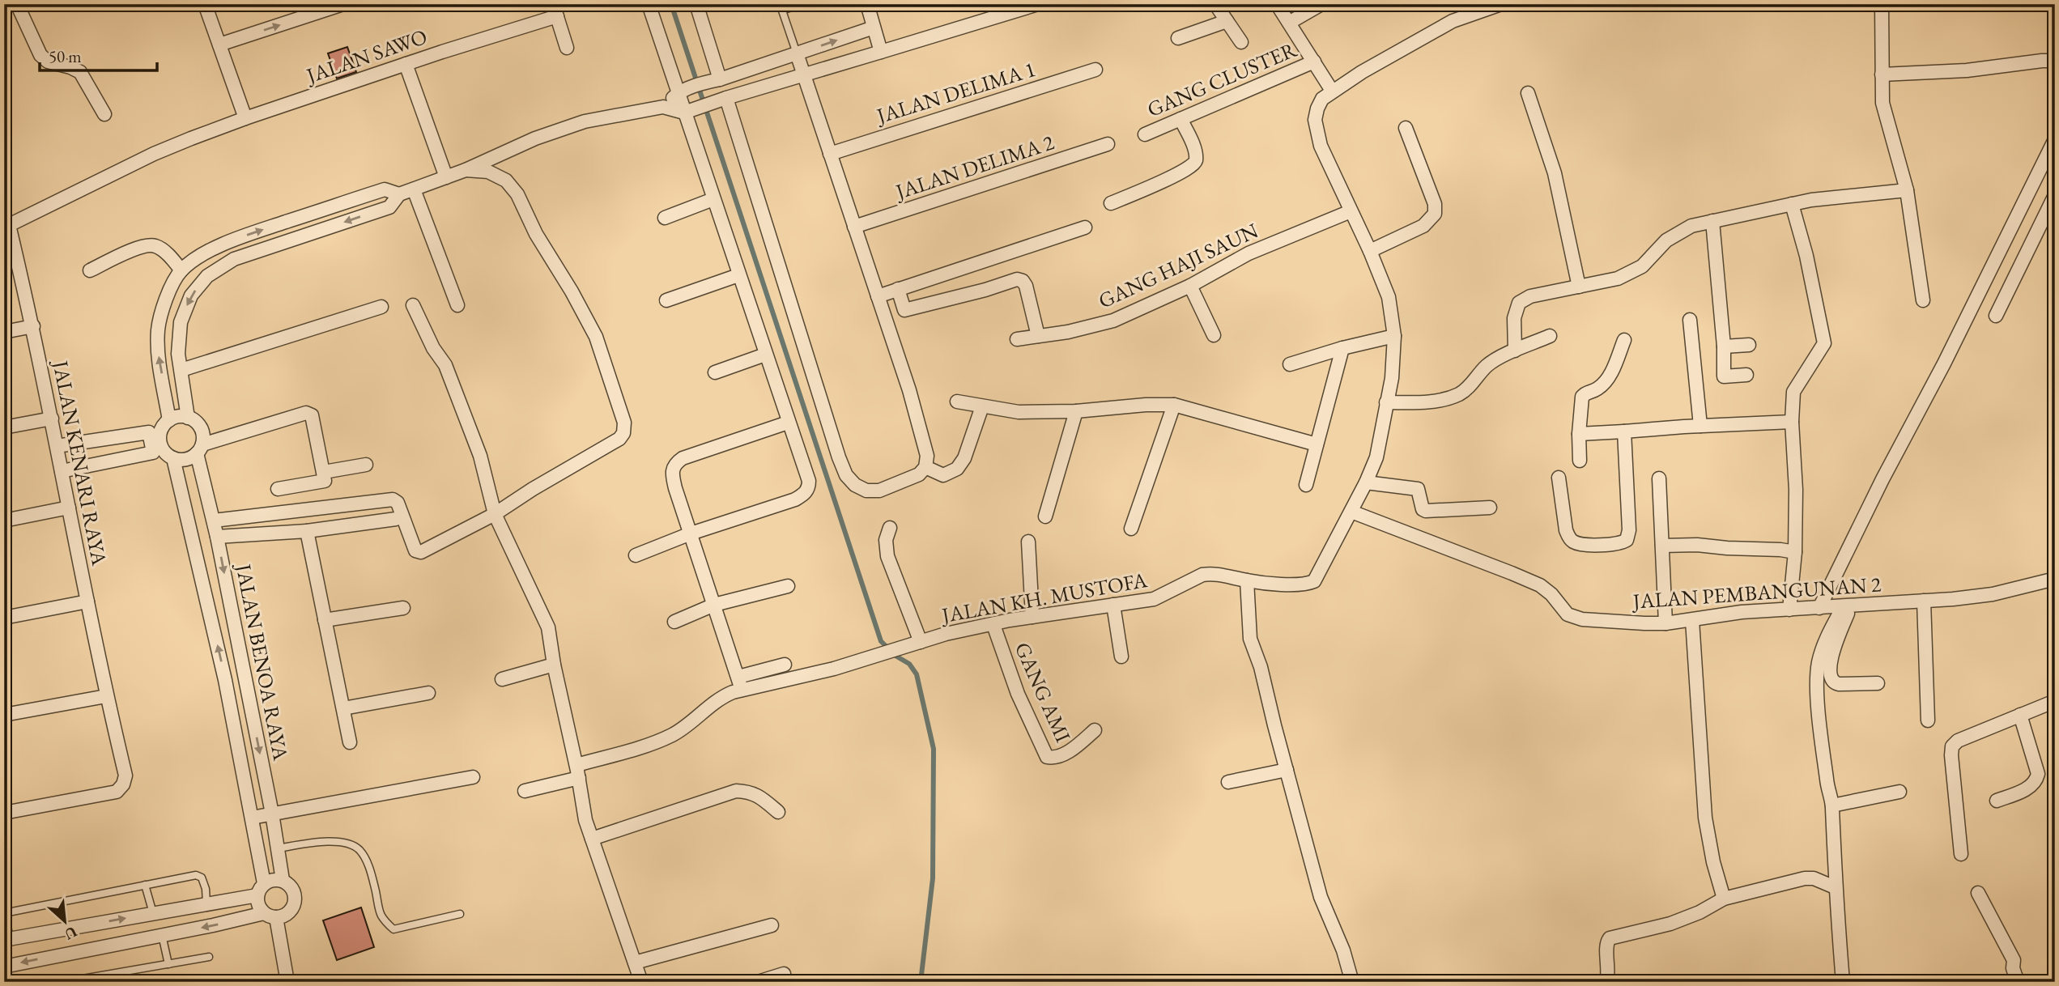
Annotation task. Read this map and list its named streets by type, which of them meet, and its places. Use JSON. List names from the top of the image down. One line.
{"streets":{"street":["JALAN SAWO","GANG CLUSTER","JALAN DELIMA 1","JALAN DELIMA 2","GANG HAJI SAUN","JALAN KENARI RAYA","JALAN PEMBANGUNAN 2","JALAN KH. MUSTOFA","JALAN BENOA RAYA","GANG AMI"]},"crossings":[["JALAN SAWO","JALAN KENARI RAYA"],["GANG HAJI SAUN","JALAN KH. MUSTOFA"],["JALAN PEMBANGUNAN 2","JALAN KH. MUSTOFA"],["JALAN KH. MUSTOFA","GANG AMI"]],"scale_bar":"50 m","north":"bottom right"}
